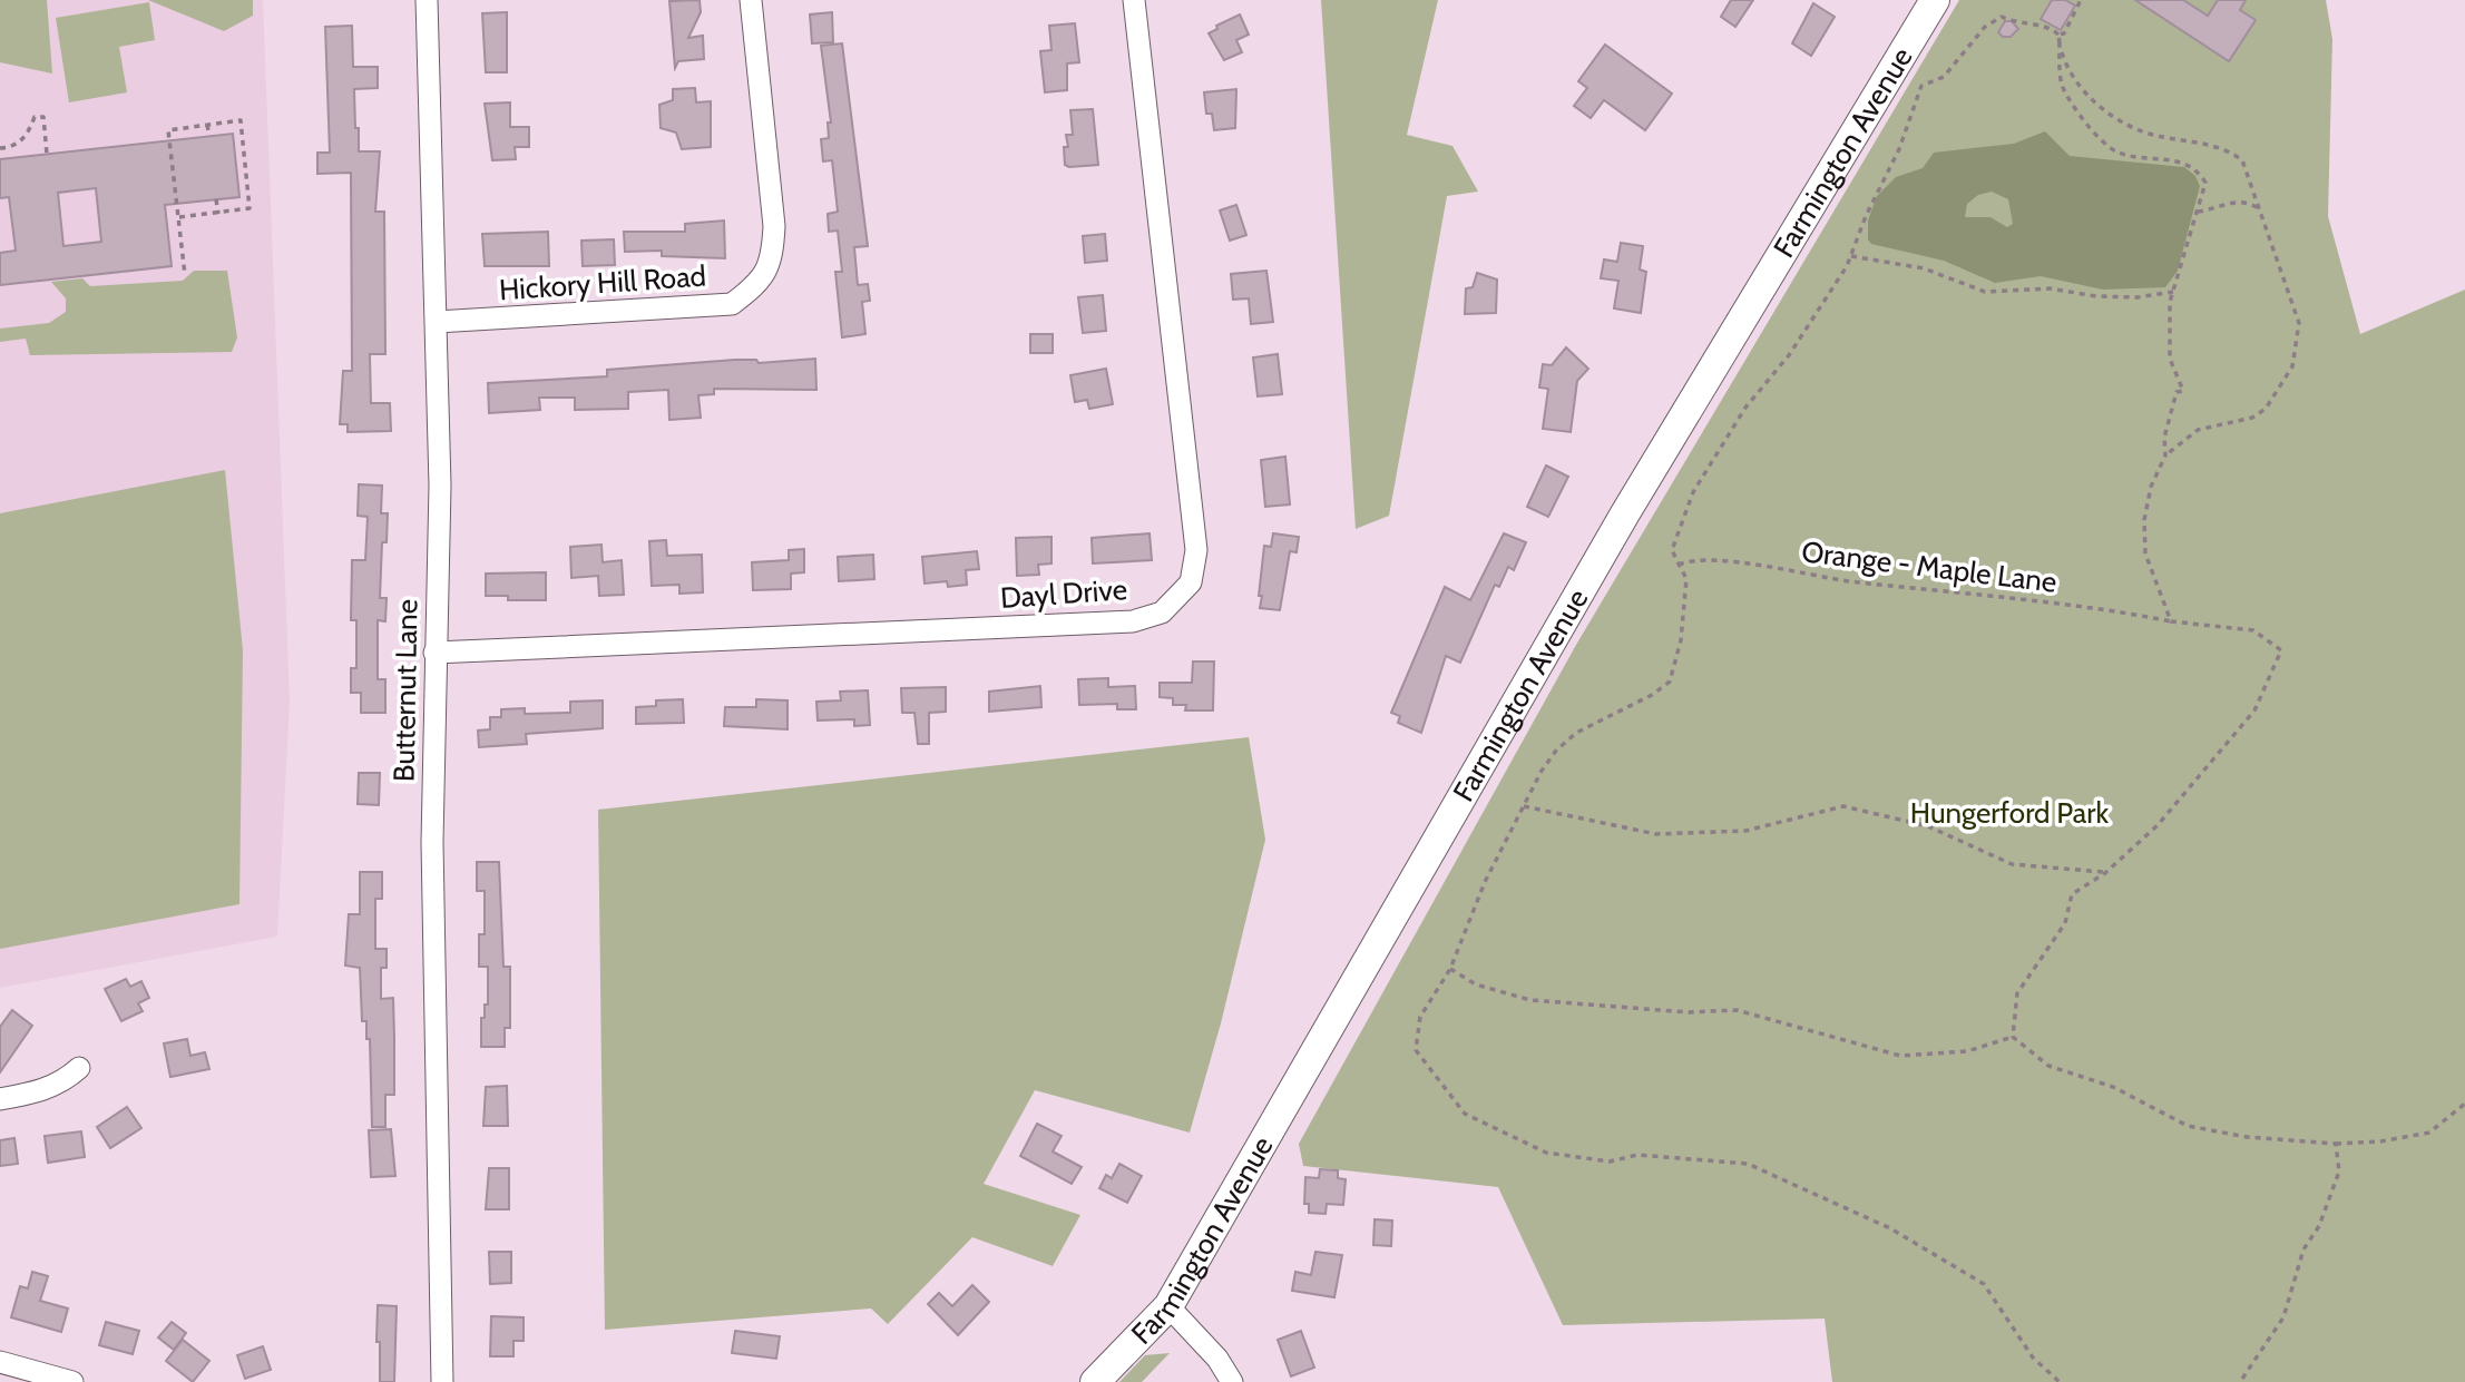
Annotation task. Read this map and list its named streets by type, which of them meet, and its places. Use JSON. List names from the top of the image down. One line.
{"streets":{"main road":["Farmington Avenue"],"street":["Hickory Hill Road","Dayl Drive","Butternut Lane"],"path":["Orange - Maple Lane"]},"crossings":[["Hickory Hill Road","Butternut Lane"],["Dayl Drive","Butternut Lane"]],"parks":["Hungerford Park"]}
